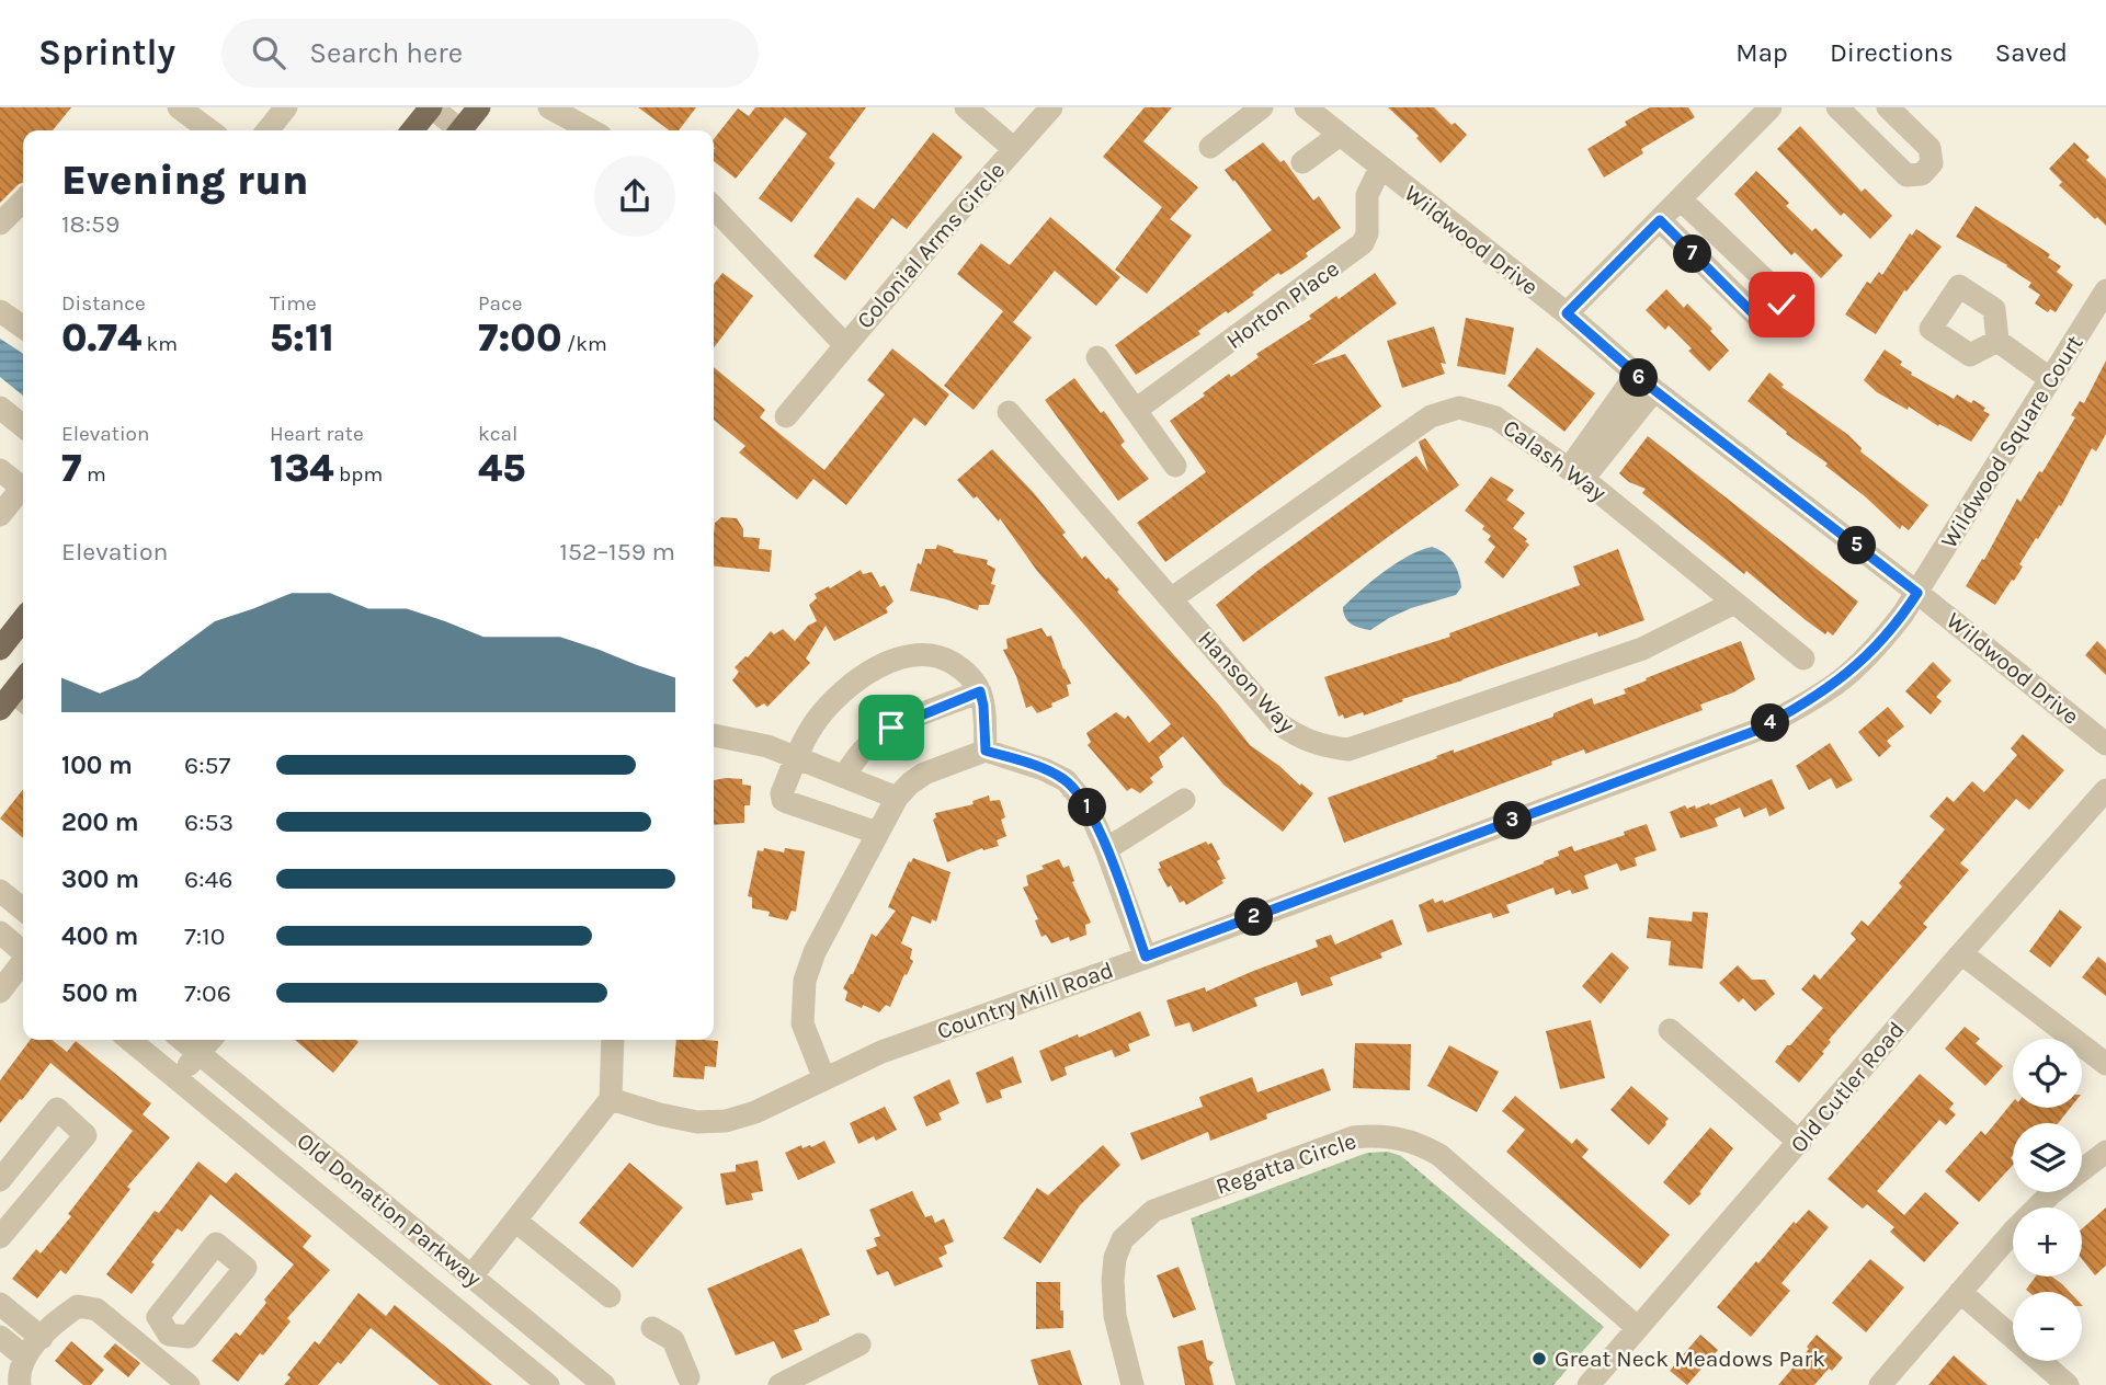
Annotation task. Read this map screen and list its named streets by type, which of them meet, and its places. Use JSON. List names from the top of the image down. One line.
{"streets":{"street":["Wildwood Drive","Colonial Arms Circle","Horton Place","Wildwood Square Court","Calash Way","Hanson Way","Country Mill Road","Old Cutler Road","Regatta Circle","Old Donation Parkway"]},"crossings":[["Wildwood Drive","Horton Place"],["Wildwood Drive","Wildwood Square Court"],["Wildwood Drive","Country Mill Road"],["Wildwood Square Court","Country Mill Road"],["Calash Way","Hanson Way"],["Old Cutler Road","Regatta Circle"]],"places":["Great Neck Meadows Park"],"page":{"header":"Sprintly","search":"Search here","nav":["Map","Directions","Saved"],"heading":["Evening run","18:59"],"pins":["7","6","5","4","1","3","2"],"stats":[["Distance","0.74 km"],["Time","5:11"],["Pace","7:00 /km"],["Elevation","7 m"],["Heart rate","134 bpm"],["kcal","45"]],"chart":["Elevation","152–159 m"],"list":[{"name":"100 m","note":"6:57"},{"name":"200 m","note":"6:53"},{"name":"300 m","note":"6:46"},{"name":"400 m","note":"7:10"},{"name":"500 m","note":"7:06"}],"map_buttons":["+","−"]}}
